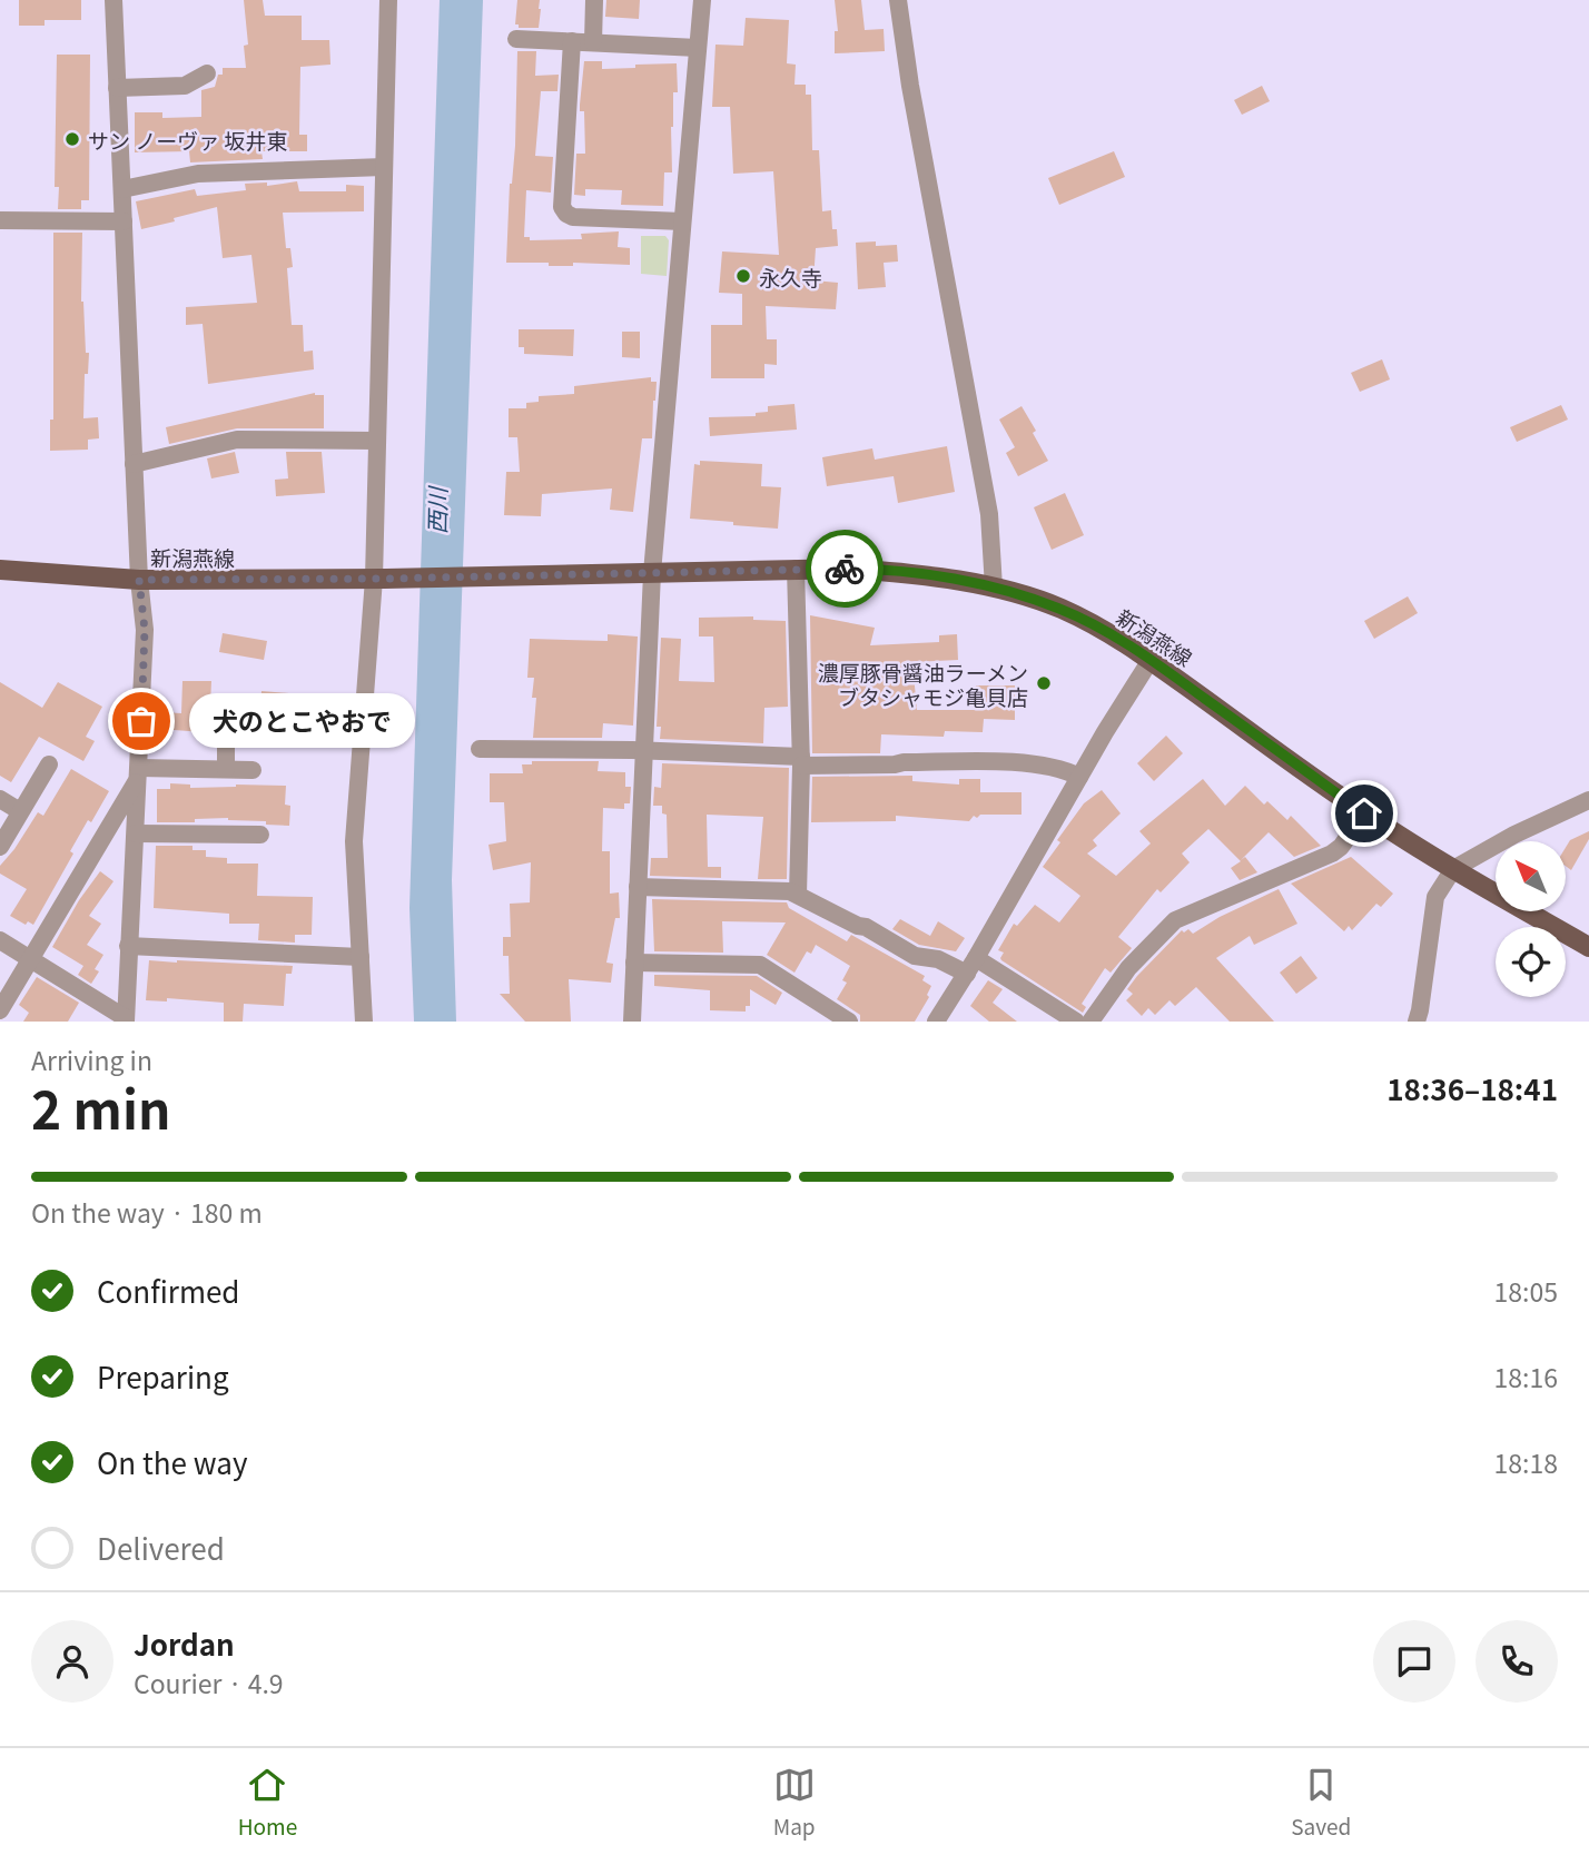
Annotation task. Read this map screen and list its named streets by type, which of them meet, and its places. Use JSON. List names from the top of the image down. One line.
{"streets":{"main road":["新潟燕線"]},"water":["西川"],"places":["サン ノーヴァ 坂井東","永久寺","濃厚豚骨醤油ラーメン ブタシャモジ亀貝店","犬のとこやおで"],"north":"top left","page":{"bubble":"犬のとこやおで","heading":["2 min","Arriving in","18:36–18:41"],"panel":["Jordan","Courier · 4.9"],"bar":"On the way · 180 m","list":[["Confirmed","18:05"],["Preparing","18:16"],["On the way","18:18"],"Delivered"],"tabs":["Home","Map","Saved"]}}
